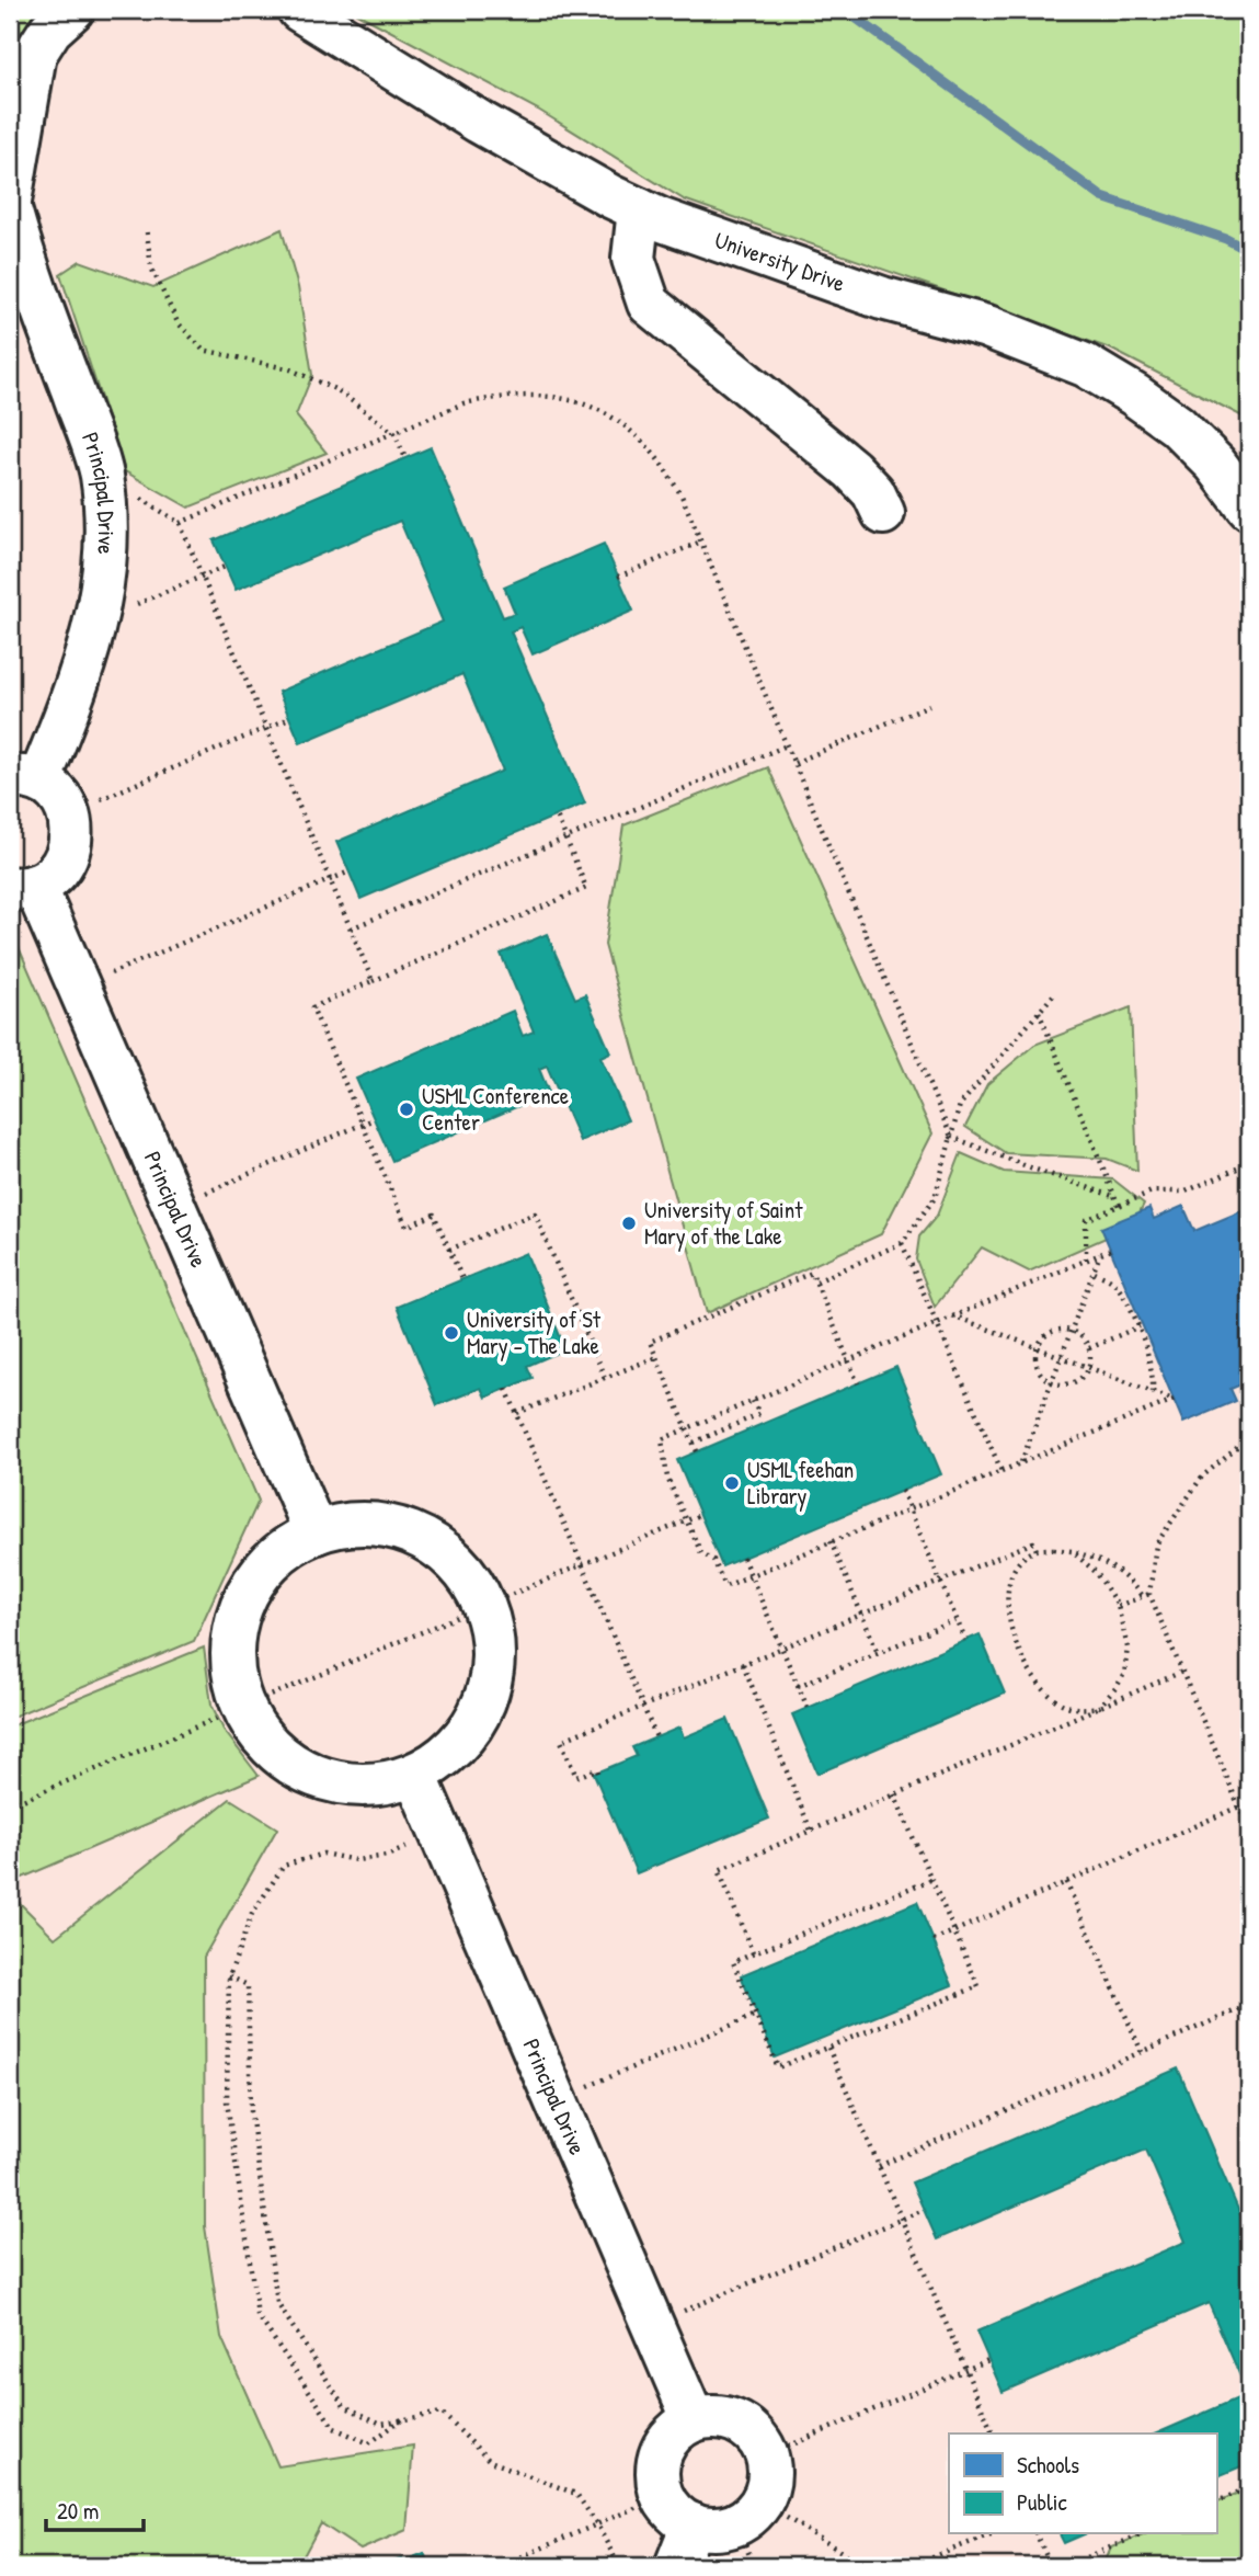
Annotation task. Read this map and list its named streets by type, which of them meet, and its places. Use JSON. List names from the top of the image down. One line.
{"streets":{"lane":["University Drive","Principal Drive"]},"places":["USML Conference Center","University of Saint Mary of the Lake","University of St Mary - The Lake","USML feehan Library"],"legend":["Schools","Public"],"scale_bar":"20 m"}
